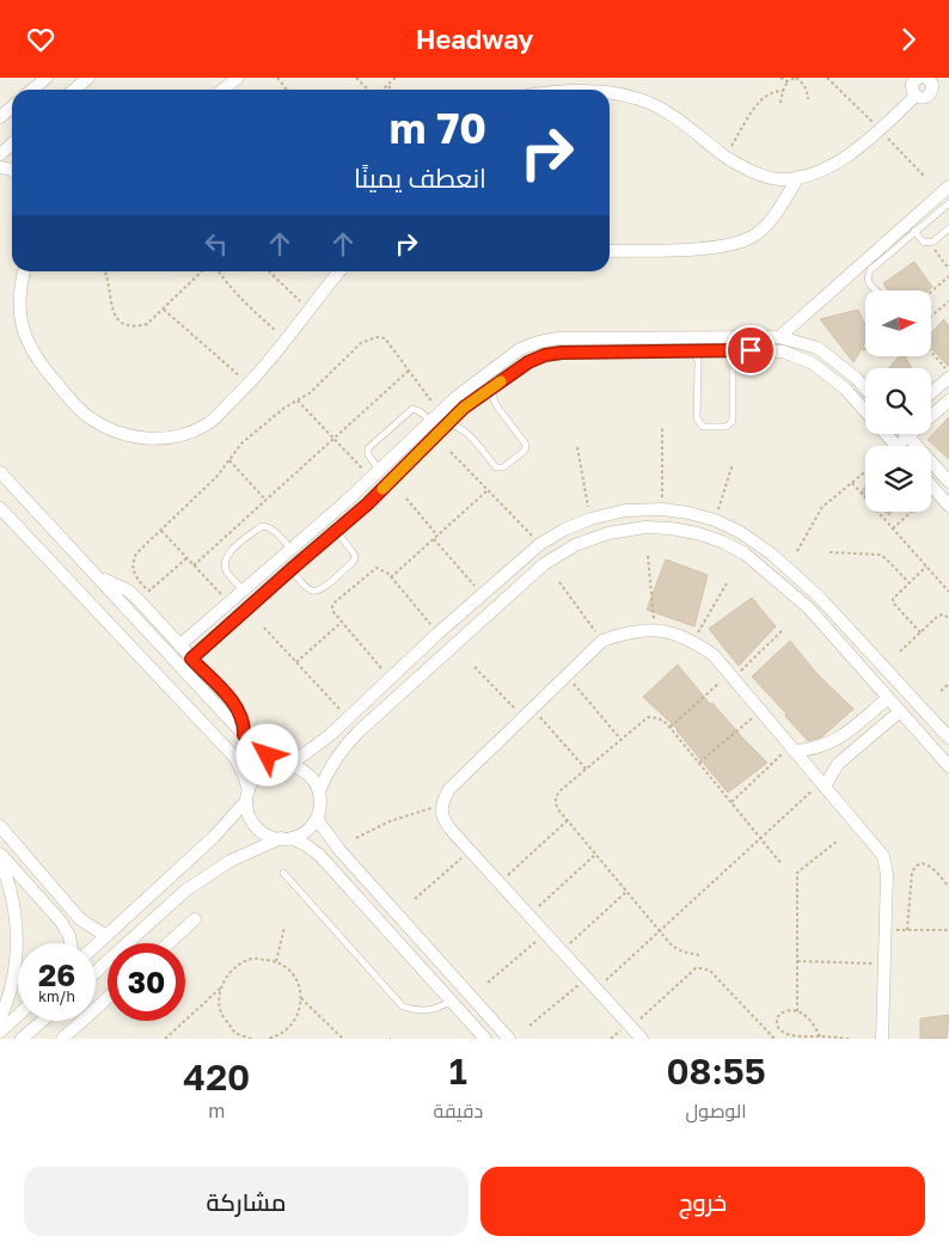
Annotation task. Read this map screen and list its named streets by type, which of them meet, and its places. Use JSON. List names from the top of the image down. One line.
{"north":"right","page":{"header":"Headway","turn":["70 m","انعطف يمينًا"],"speed":"26 km/h","limit":"30","eta":["08:55","الوصول","1","دقيقة","420","m"],"buttons":["خروج","مشاركة"]}}
